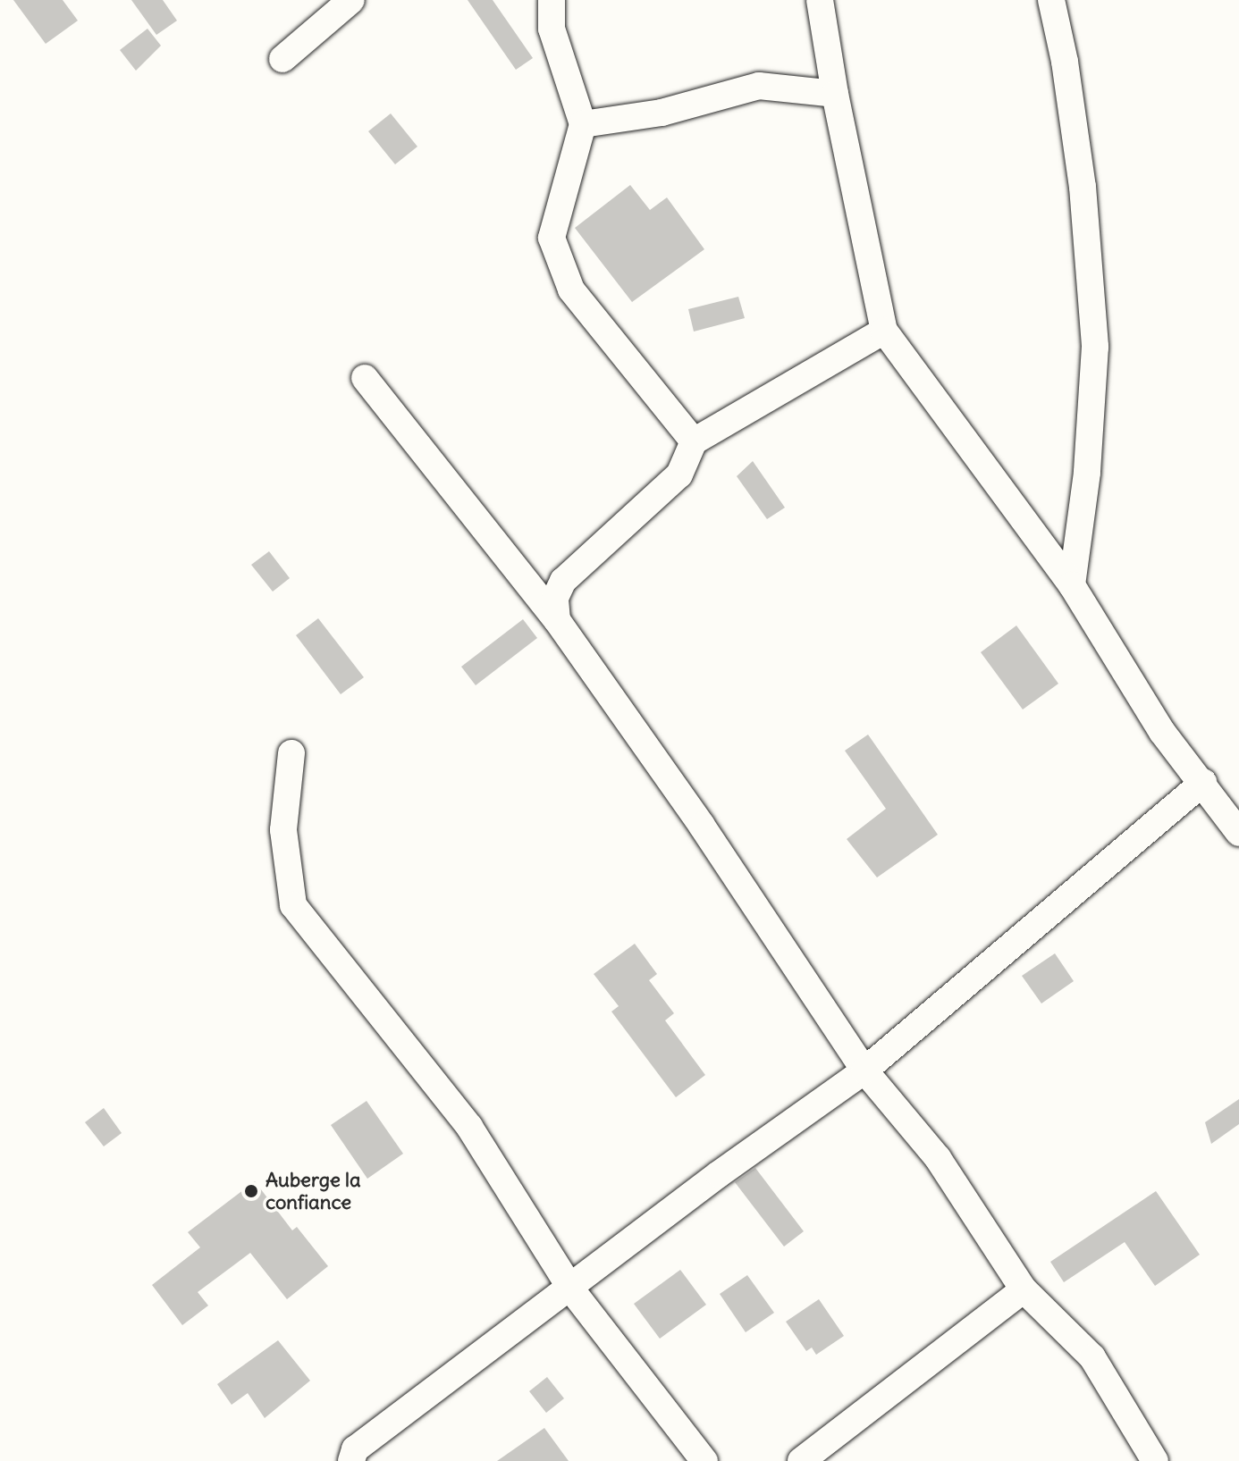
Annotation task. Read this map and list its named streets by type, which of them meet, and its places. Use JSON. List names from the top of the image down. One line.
{"places":["Auberge la confiance"]}
